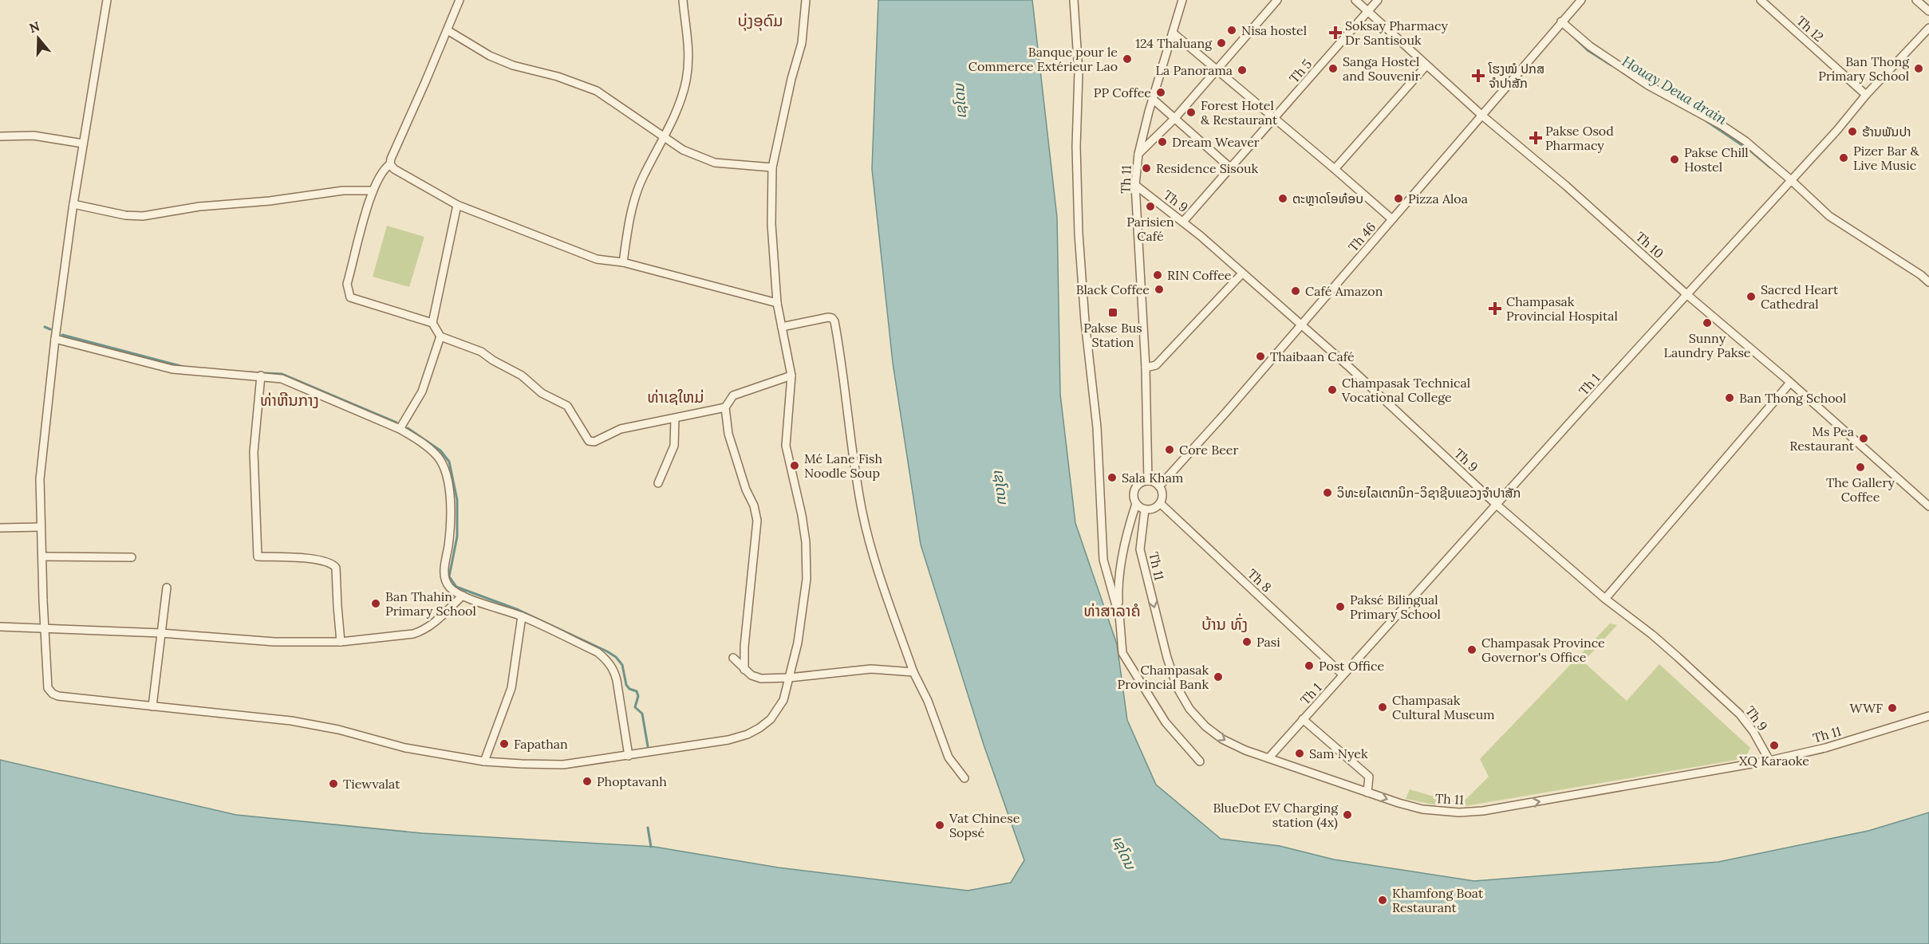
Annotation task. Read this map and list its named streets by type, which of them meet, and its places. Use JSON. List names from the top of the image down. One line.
{"streets":{"street":["Th 12","Th 5","Th 11","Th 9","Th 46","Th 10","Th 1","Th 8"]},"crossings":[["Th 12","Th 1"],["Th 5","Th 9"],["Th 5","Th 10"],["Th 11","Th 9"],["Th 11","Th 46"],["Th 11","Th 1"],["Th 11","Th 8"],["Th 9","Th 46"],["Th 9","Th 1"],["Th 46","Th 10"],["Th 46","Th 8"],["Th 10","Th 1"],["Th 1","Th 8"]],"districts":["ບຸ່ງອຸດົມ","ທ່າເຊໃຫມ່","ທ່າຫີນກາງ","ທ່າສາລາຄໍ","ບ້ານ ທົ່ງ"],"water":["Houay Deua drain","ເຊໂດນ"],"places":{"other":["Nisa hostel","124 Thaluang","Banque pour le Commerce Extérieur Lao","Sanga Hostel and Souvenir","Ban Thong Primary School","La Panorama","PP Coffee","Forest Hotel & Restaurant","ຮ້ານພັນປາ","Dream Weaver","Pizer Bar & Live Music","Pakse Chill Hostel","Residence Sisouk","ຕະຫຼາດໂອທ໋ອບ","Pizza Aloa","Parisien Café","RIN Coffee","Black Coffee","Café Amazon","Sacred Heart Cathedral","Sunny Laundry Pakse","Thaibaan Café","Champasak Technical Vocational College","Ban Thong School","Ms Pea Restaurant","Core Beer","Mé Lane Fish Noodle Soup","The Gallery Coffee","Sala Kham","ວິທະຍໄລເຕກນິກ-ວິຊາຊີບແຂວງຈໍາປາສັກ","Ban Thahin Primary School","Paksé Bilingual Primary School","Pasi","Champasak Province Governor's Office","Post Office","Champasak Provincial Bank","Champasak Cultural Museum","WWF","Fapathan","XQ Karaoke","Sam Nyek","Phoptavanh","Tiewvalat","BlueDot EV Charging station (4x)","Vat Chinese Sopsé","Khamfong Boat Restaurant"],"health":["Soksay Pharmacy Dr Santisouk","ໂຮງໝໍ ປກສ ຈຳປາສັກ","Pakse Osod Pharmacy","Champasak Provincial Hospital"],"transit":["Pakse Bus Station"]},"north":"top"}
